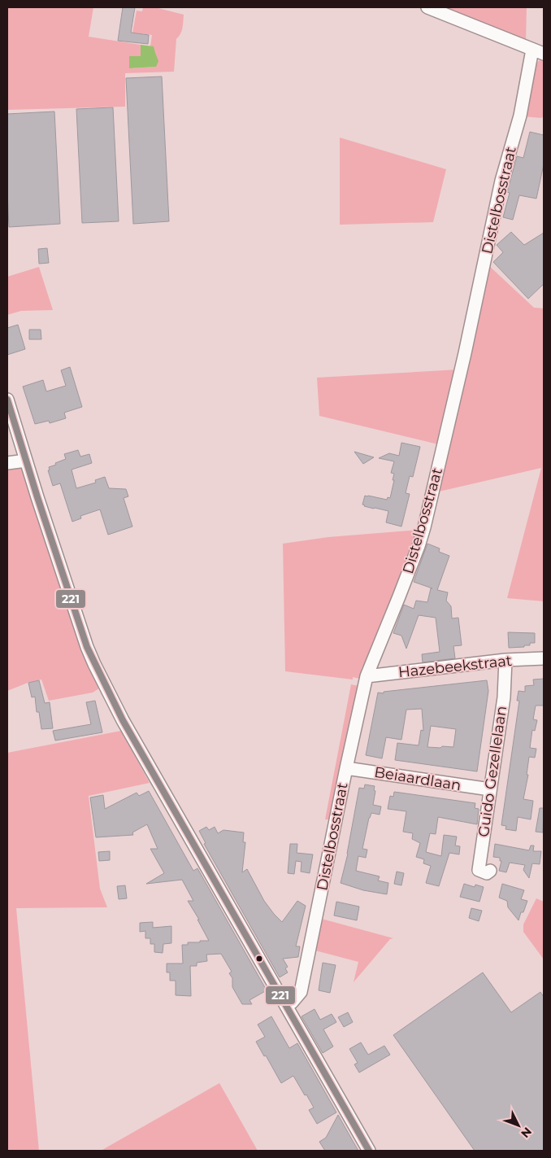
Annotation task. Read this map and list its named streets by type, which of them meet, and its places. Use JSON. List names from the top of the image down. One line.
{"streets":{"street":["Distelbosstraat","Hazebeekstraat","Guido Gezellelaan","Beiaardlaan"]},"crossings":[["Distelbosstraat","Hazebeekstraat"],["Distelbosstraat","Beiaardlaan"],["Hazebeekstraat","Guido Gezellelaan"],["Guido Gezellelaan","Beiaardlaan"]],"lines":["transit line 221"],"north":"bottom right"}
